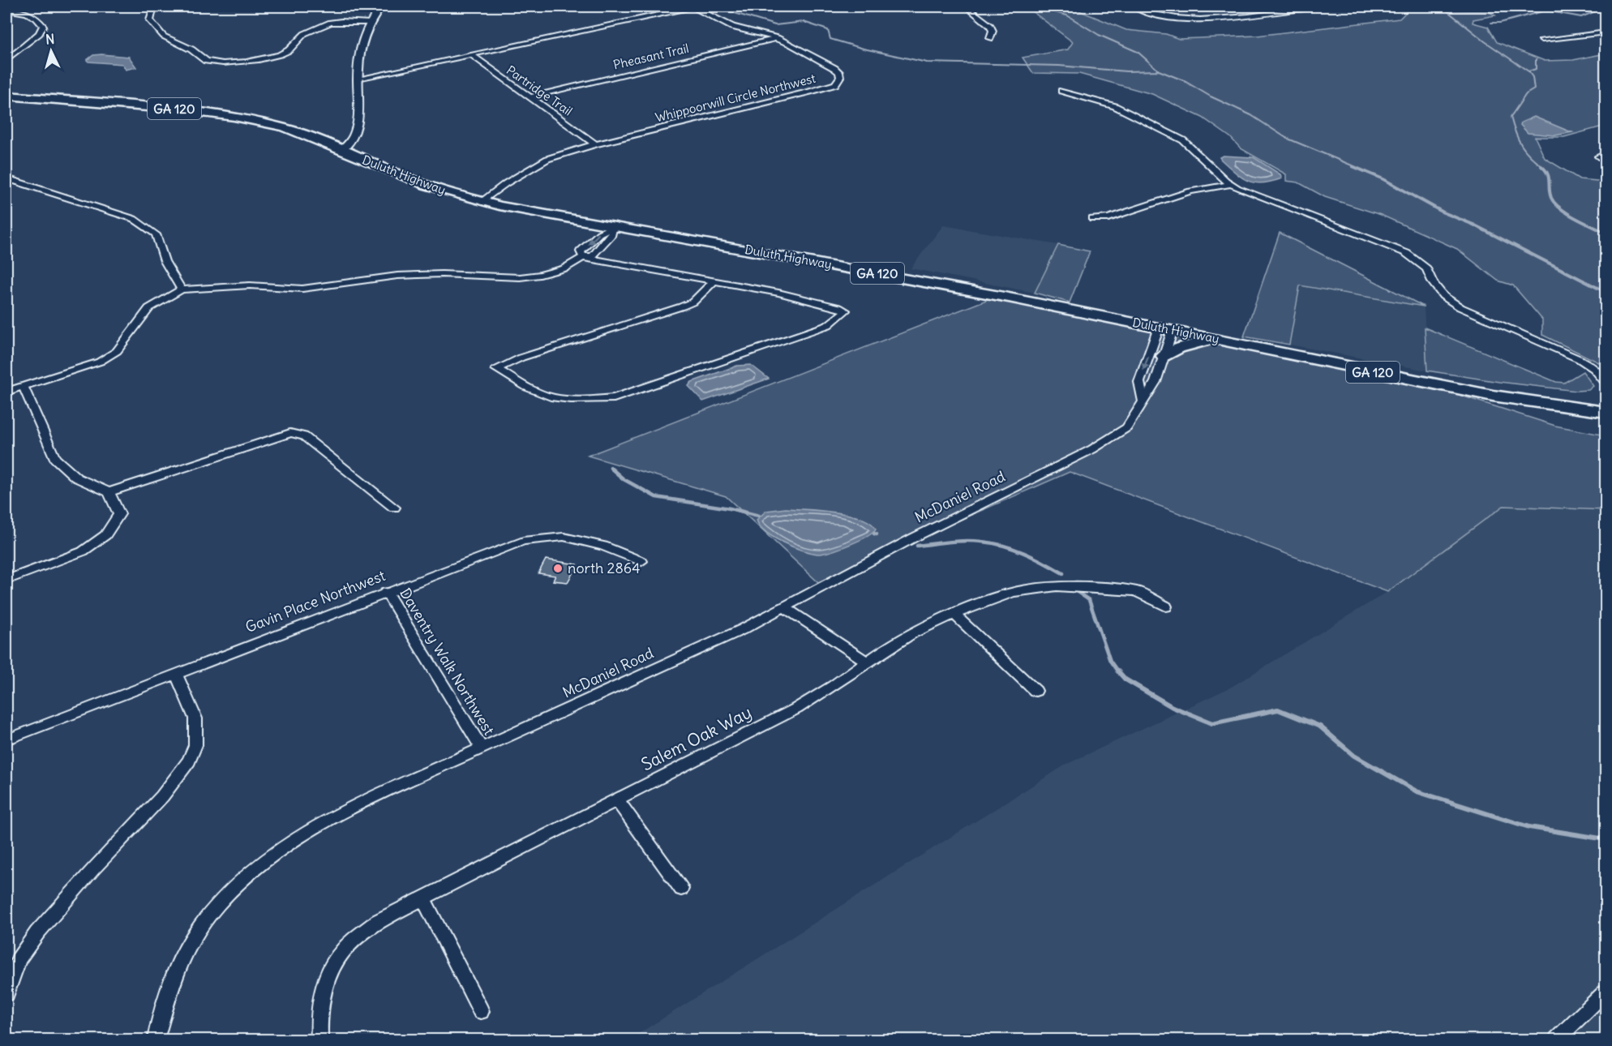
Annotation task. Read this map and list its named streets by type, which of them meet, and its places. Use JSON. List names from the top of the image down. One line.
{"streets":{"main road":["GA 120","Duluth Highway"],"street":["Pheasant Trail","Partridge Trail","Whippoorwill Circle Northwest","McDaniel Road","Gavin Place Northwest","Daventry Walk Northwest","Salem Oak Way"]},"crossings":[["Pheasant Trail","Partridge Trail"],["Pheasant Trail","Whippoorwill Circle Northwest"],["Partridge Trail","Whippoorwill Circle Northwest"],["Whippoorwill Circle Northwest","Duluth Highway"],["Duluth Highway","McDaniel Road"],["McDaniel Road","Daventry Walk Northwest"],["Gavin Place Northwest","Daventry Walk Northwest"]],"places":["north 2864"],"north":"top"}
